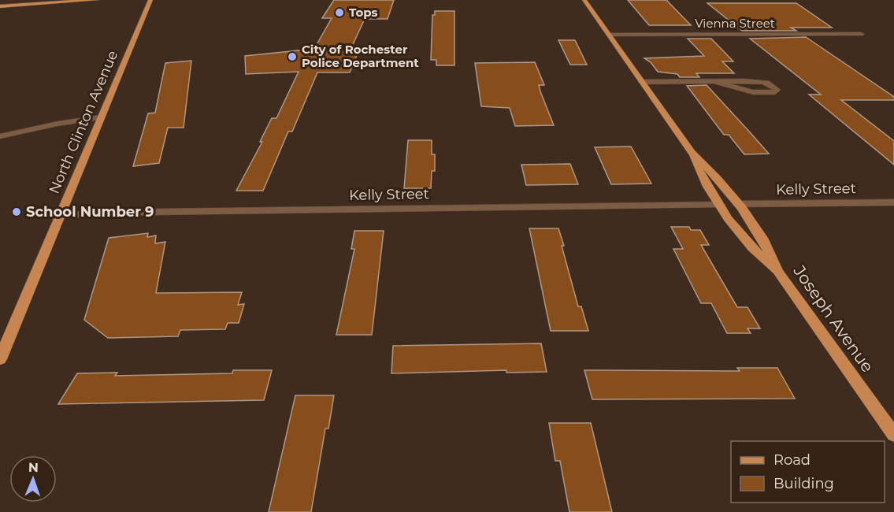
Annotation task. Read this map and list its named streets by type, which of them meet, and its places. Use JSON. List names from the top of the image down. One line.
{"streets":{"main road":["North Clinton Avenue","Joseph Avenue"],"street":["Vienna Street","Kelly Street"]},"crossings":[["Vienna Street","Joseph Avenue"],["North Clinton Avenue","Kelly Street"],["Kelly Street","Joseph Avenue"]],"places":["Tops","City of Rochester Police Department","School Number 9"],"legend":["Road","Building"],"north":"top"}
